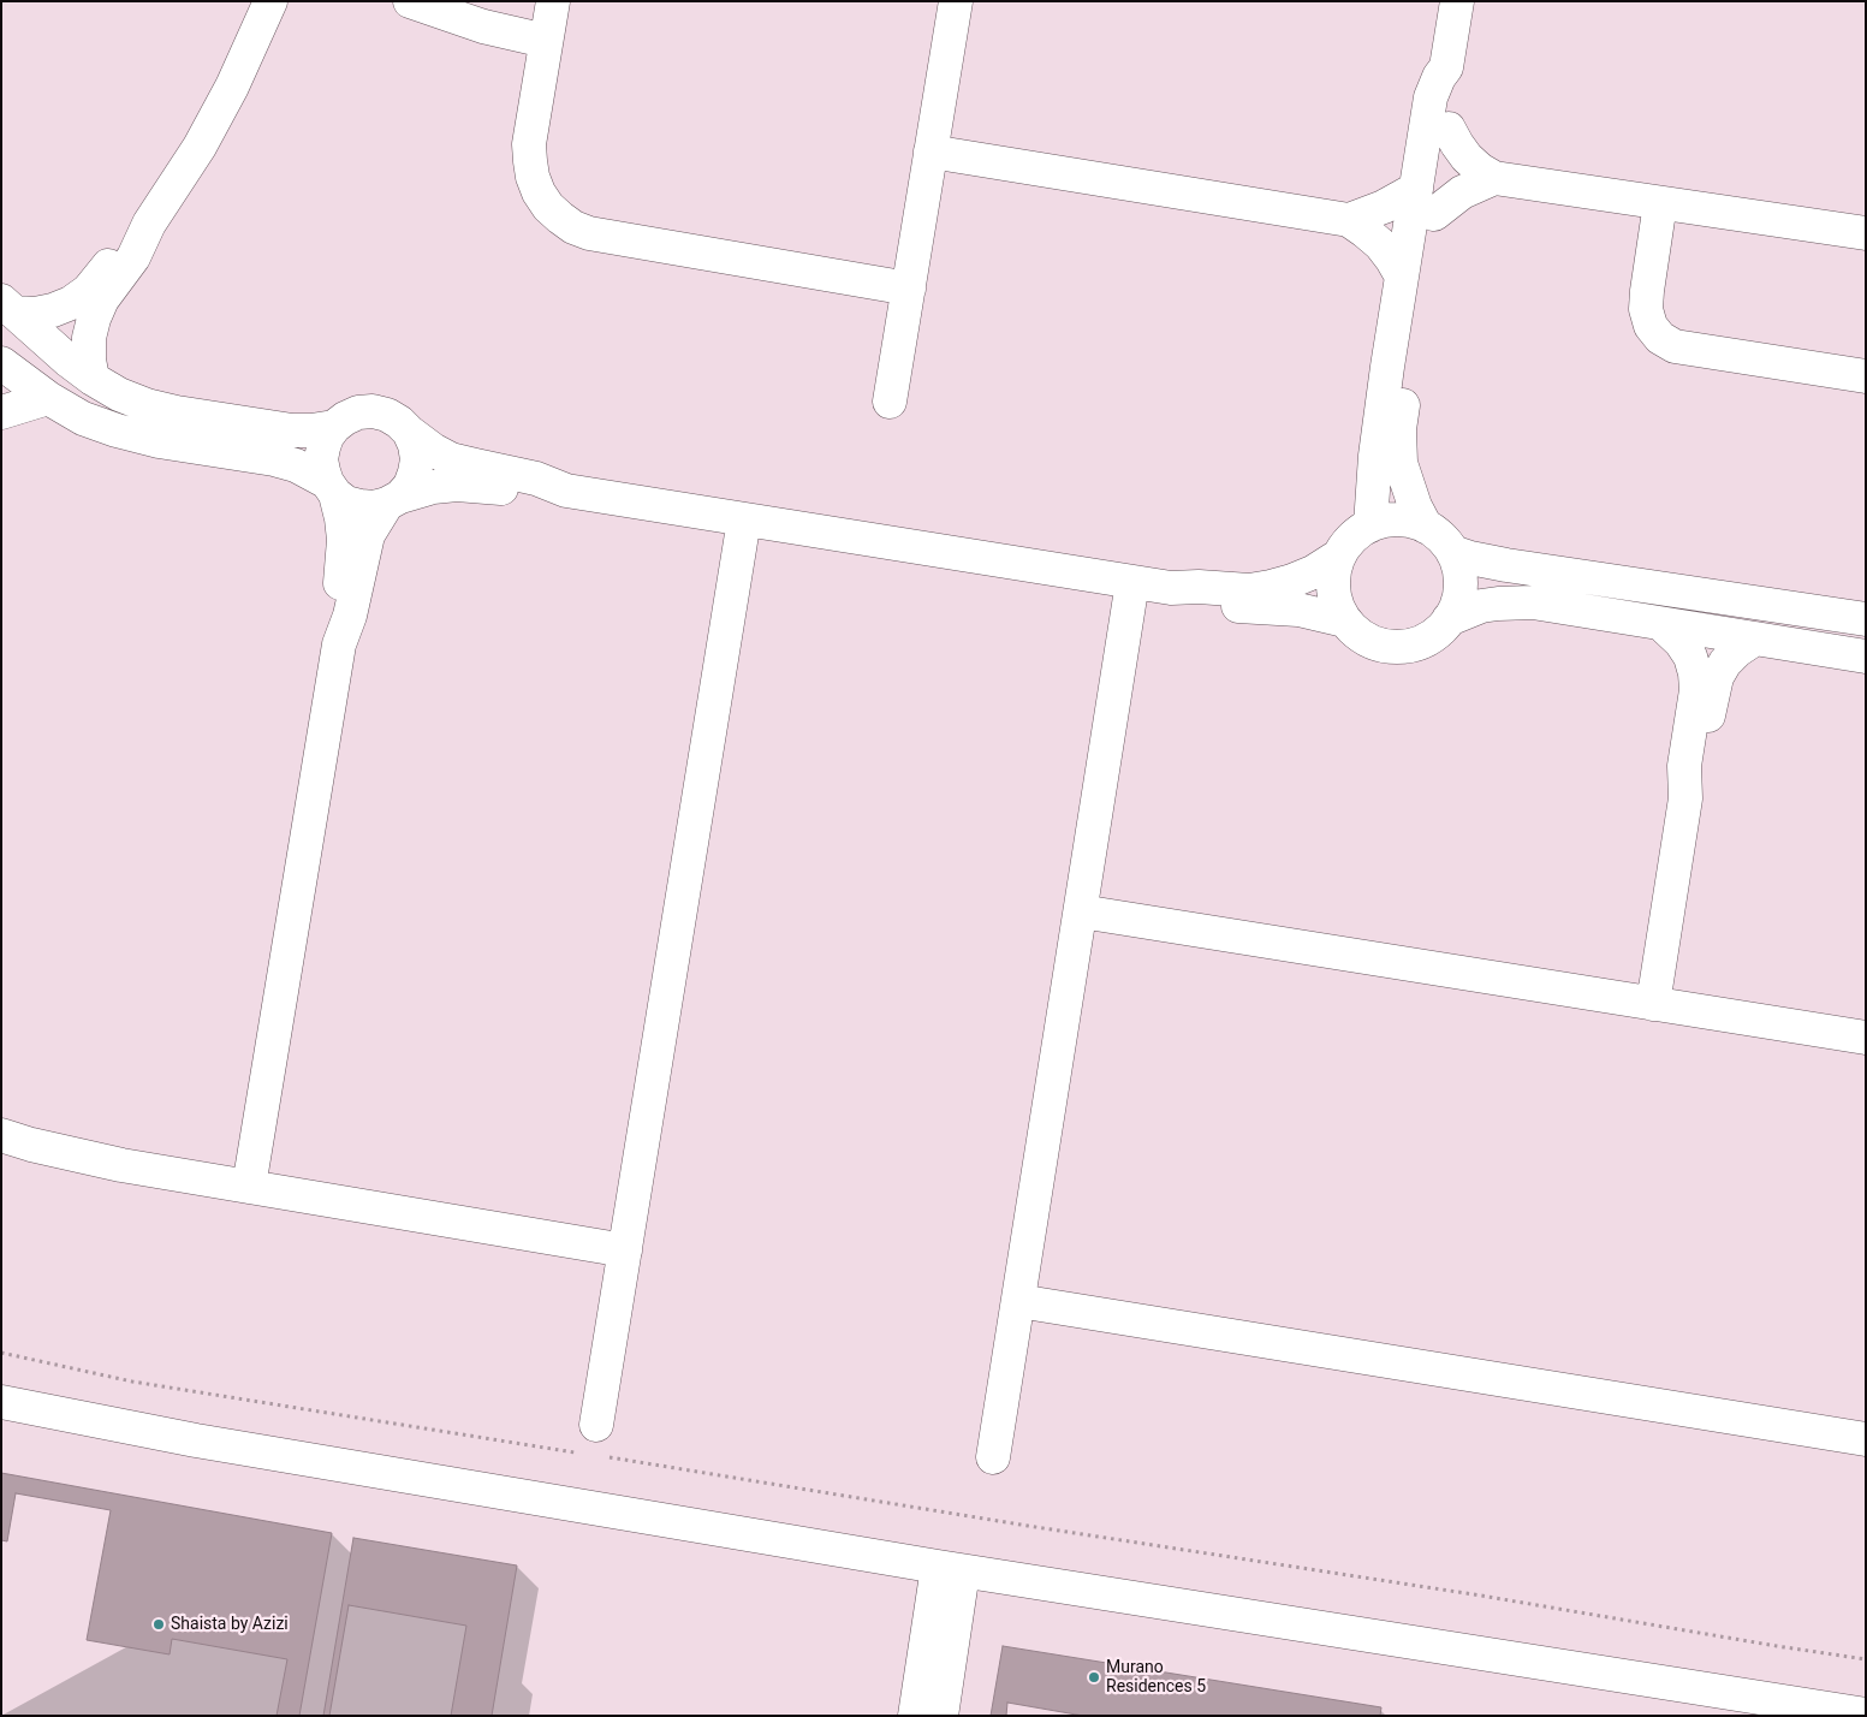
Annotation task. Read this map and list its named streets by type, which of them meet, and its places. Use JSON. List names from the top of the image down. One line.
{"places":["Shaista by Azizi","Murano Residences 5"]}
